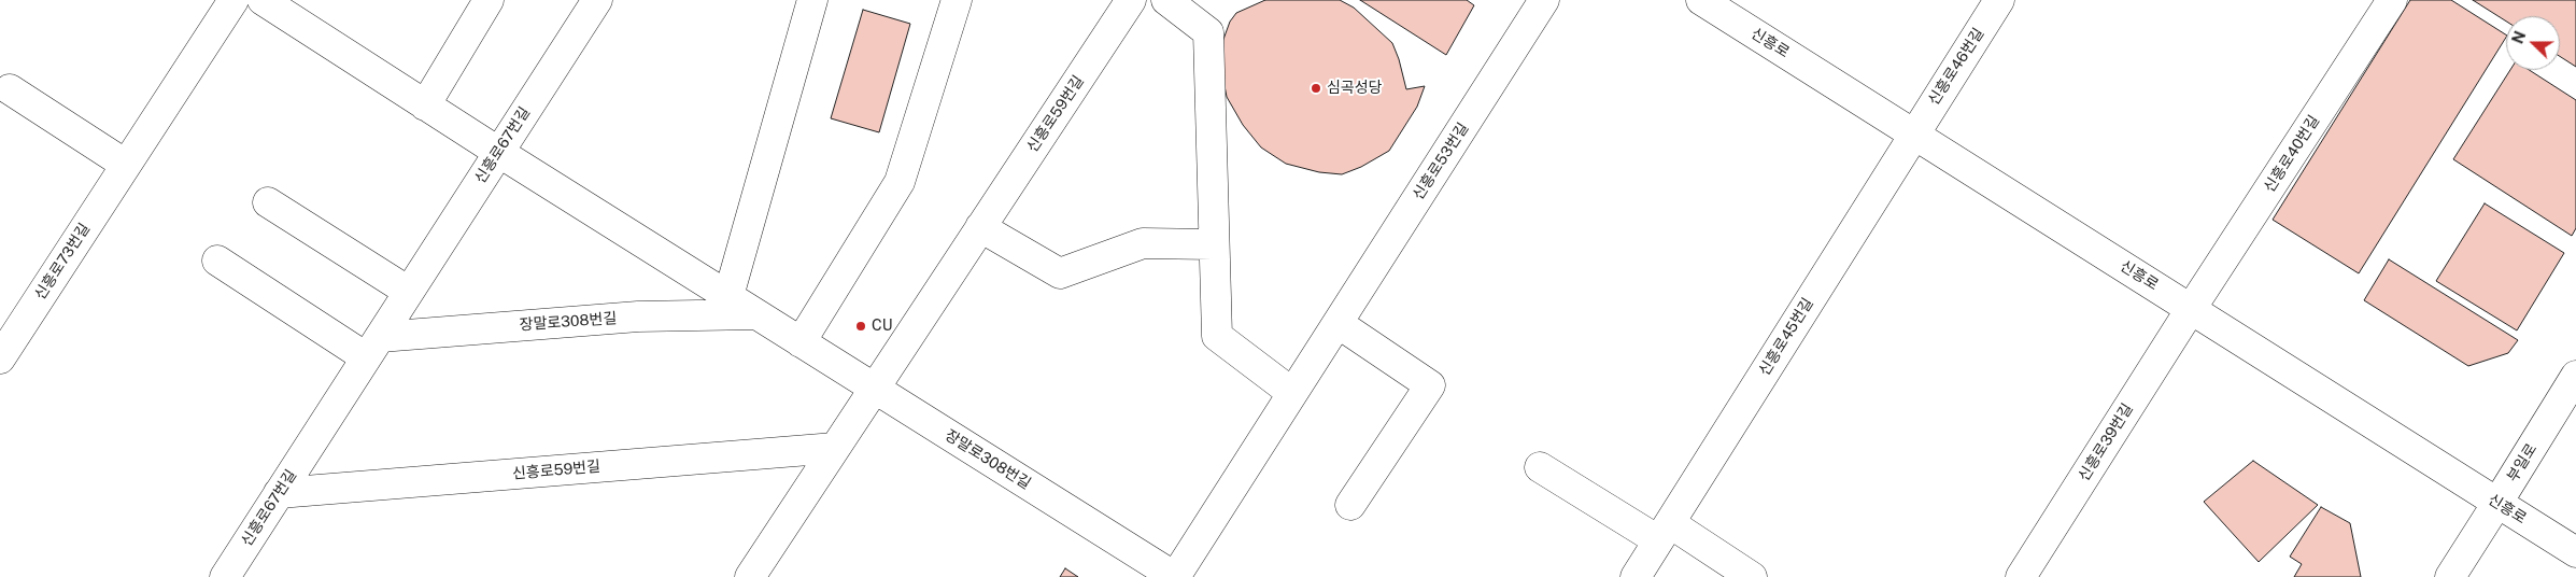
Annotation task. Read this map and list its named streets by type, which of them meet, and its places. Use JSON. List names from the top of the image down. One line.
{"streets":{"street":["신흥로","신흥로46번길","신흥로59번길","신흥로67번길","신흥로40번길","신흥로53번길","신흥로73번길","장말로308번길","신흥로45번길","신흥로39번길","부일로"]},"crossings":[["신흥로","신흥로46번길"],["신흥로","신흥로40번길"],["신흥로","신흥로45번길"],["신흥로","신흥로39번길"],["신흥로","부일로"],["신흥로46번길","신흥로45번길"],["신흥로59번길","신흥로67번길"],["신흥로59번길","장말로308번길"],["신흥로67번길","장말로308번길"],["신흥로40번길","신흥로39번길"],["신흥로53번길","장말로308번길"]],"places":["심곡성당","CU"],"north":"left"}
